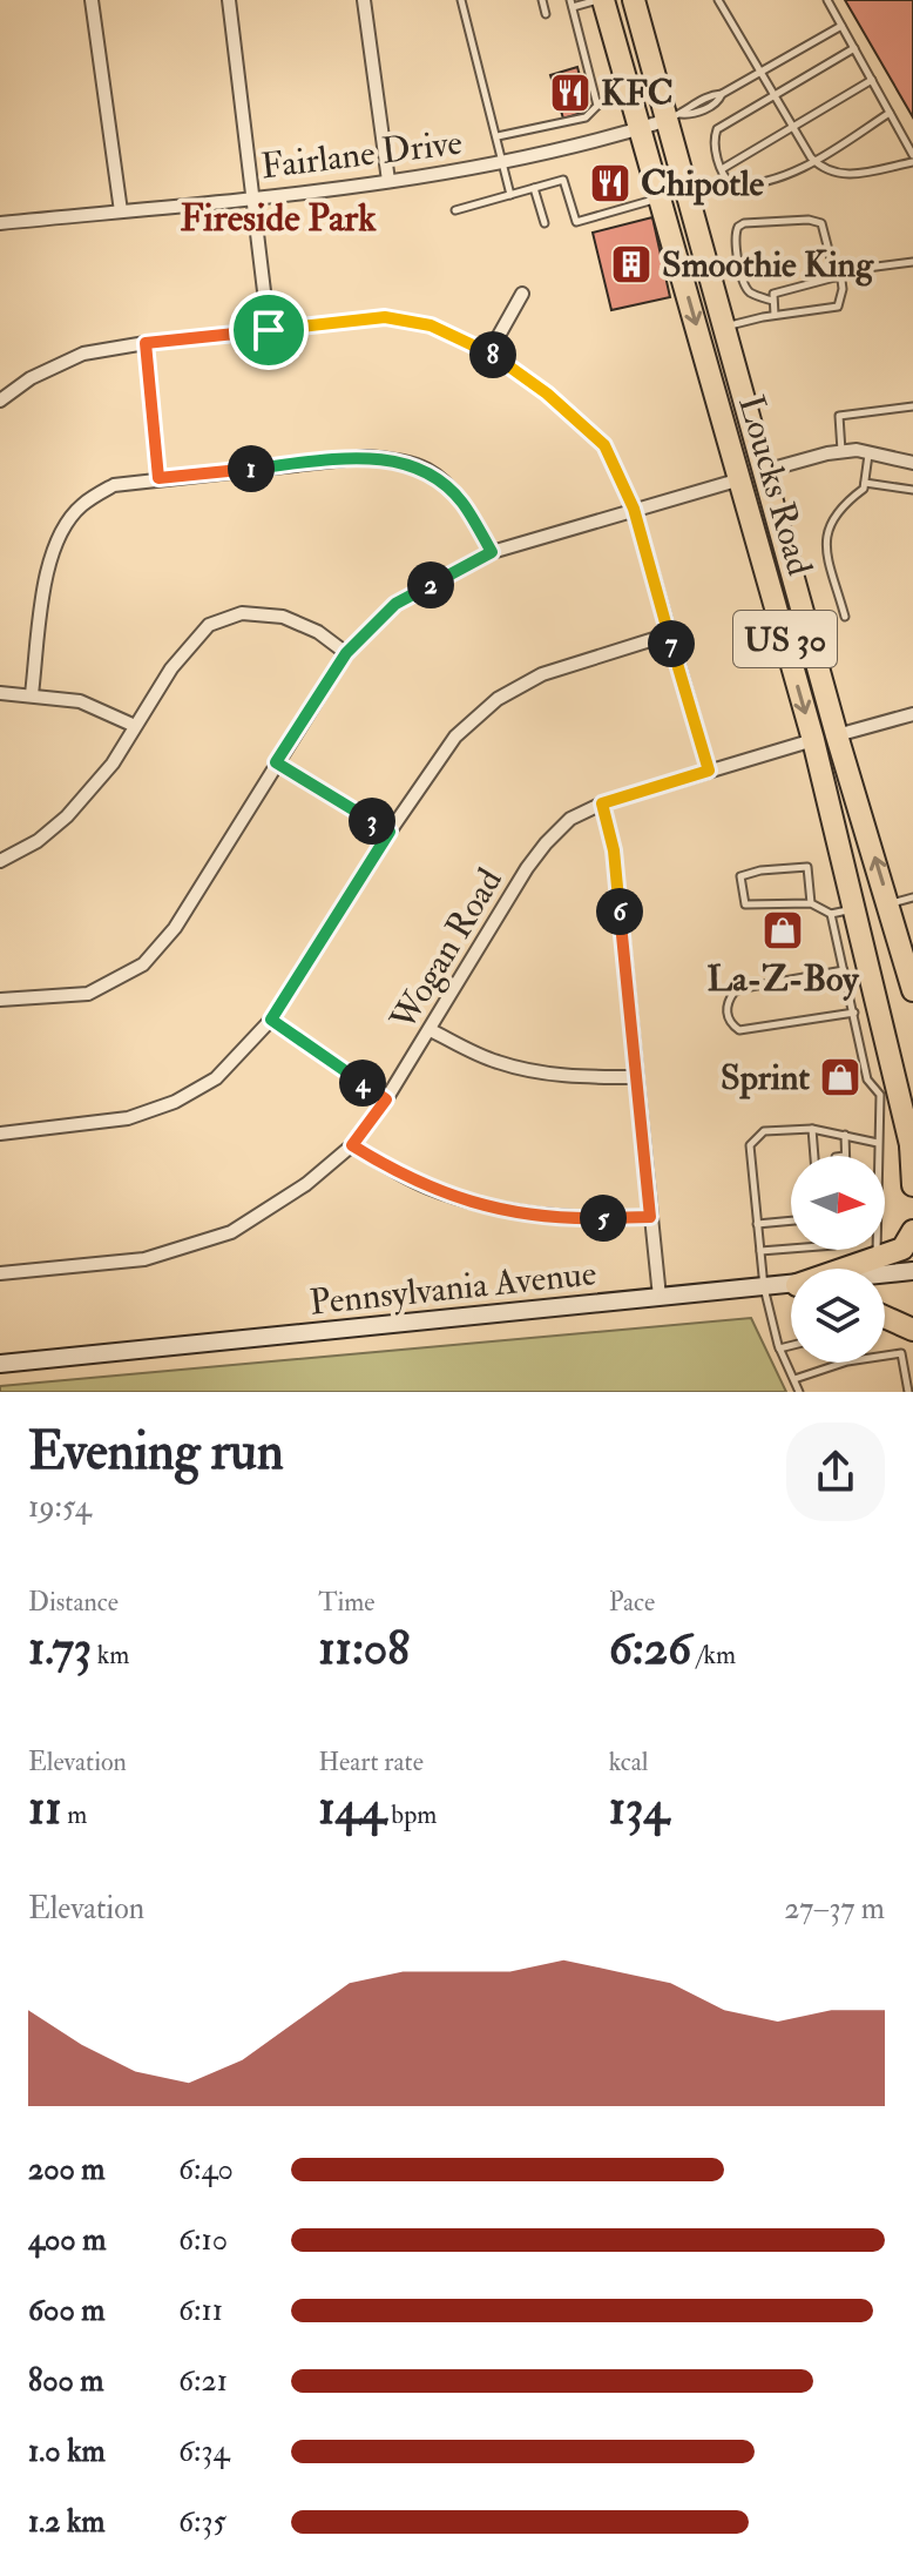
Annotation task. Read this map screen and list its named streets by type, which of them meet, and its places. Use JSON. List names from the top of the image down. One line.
{"streets":{"highway":["Loucks Road","US 30"],"street":["Fairlane Drive","Wogan Road","Pennsylvania Avenue"]},"crossings":[["Fairlane Drive","Loucks Road"],["Loucks Road","Wogan Road"]],"districts":["Fireside Park"],"places":{"restaurant":["KFC","Chipotle"],"building":["Smoothie King"],"shop":["La-Z-Boy","Sprint"]},"north":"right","page":{"pins":["8","1","2","7","3","6","4","5"],"heading":["Evening run","19:54"],"stats":[["Distance","1.73 km"],["Time","11:08"],["Pace","6:26 /km"],["Elevation","11 m"],["Heart rate","144 bpm"],["kcal","134"]],"chart":["Elevation","27–37 m"],"list":[{"name":"200 m","note":"6:40"},{"name":"400 m","note":"6:10"},{"name":"600 m","note":"6:11"},{"name":"800 m","note":"6:21"},{"name":"1.0 km","note":"6:34"},{"name":"1.2 km","note":"6:35"}]}}
